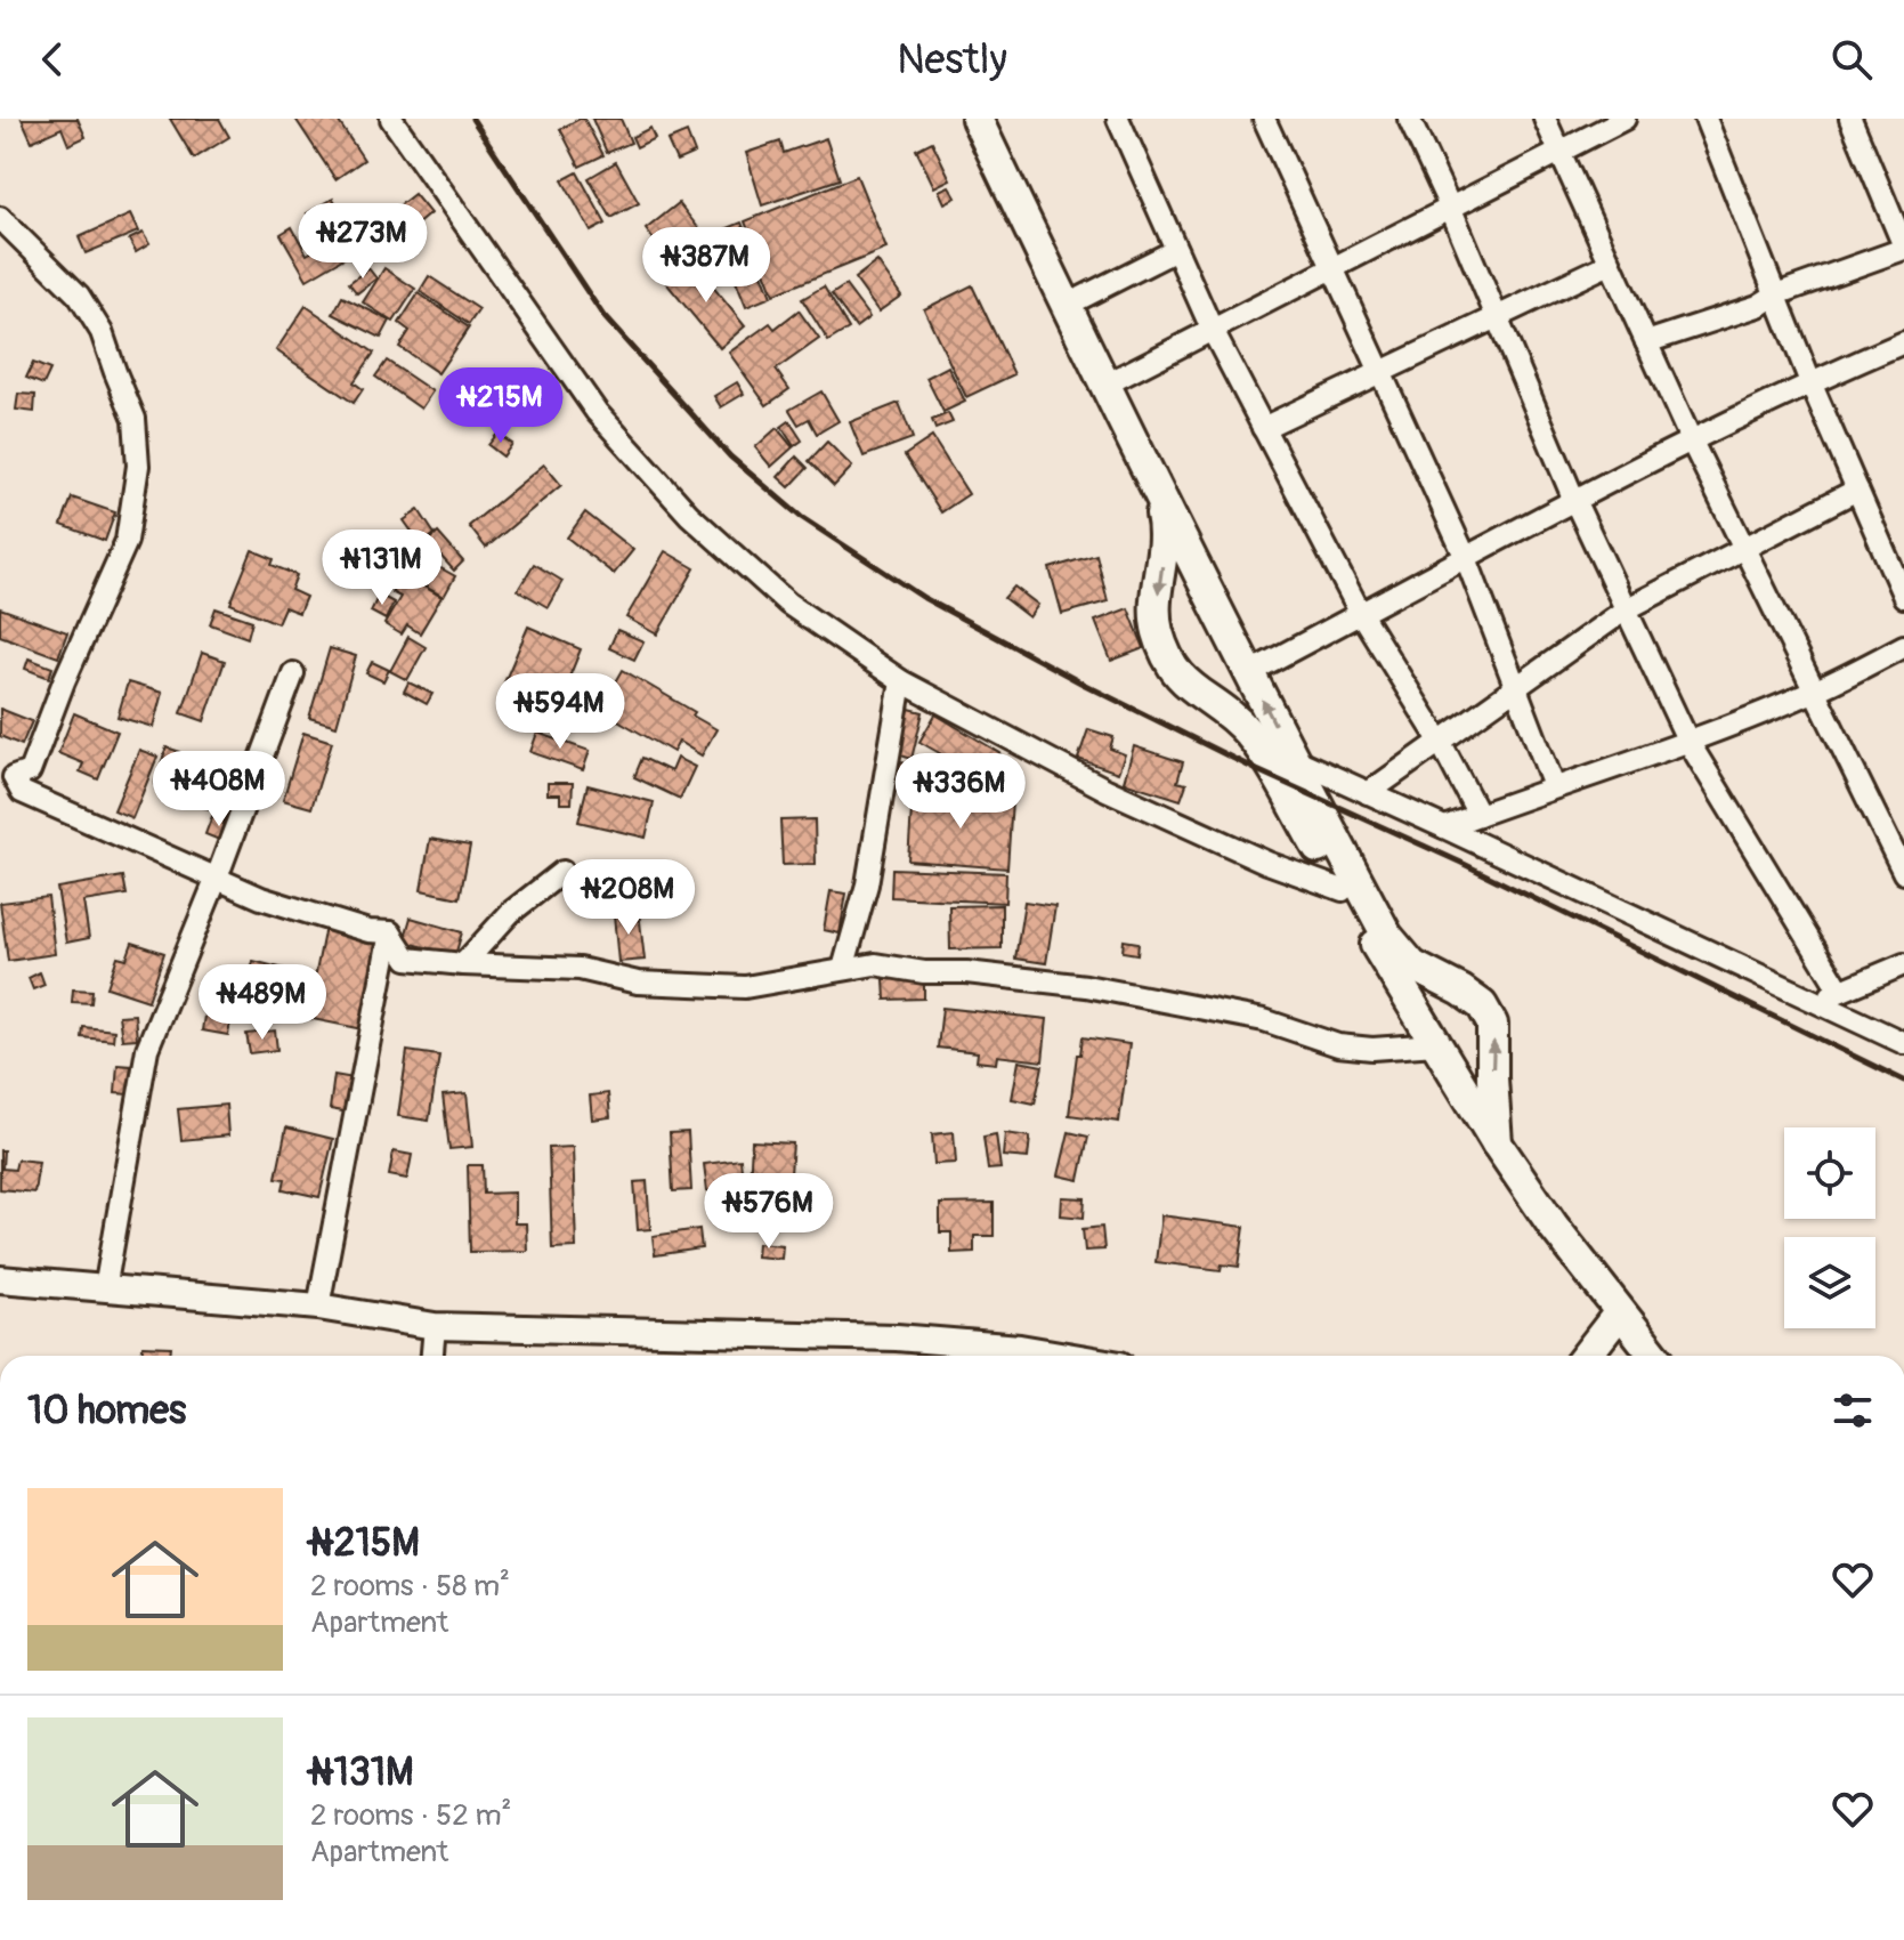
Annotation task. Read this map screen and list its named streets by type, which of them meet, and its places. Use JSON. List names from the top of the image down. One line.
{"page":{"header":"Nestly","price":["₦273M","₦387M","₦215M","₦131M","₦594M","₦408M","₦336M","₦208M","₦489M","₦576M"],"heading":"10 homes","list":[{"name":"₦215M","note":"2 rooms · 58 m² · Apartment"},{"name":"₦131M","note":"2 rooms · 52 m² · Apartment"}]}}
